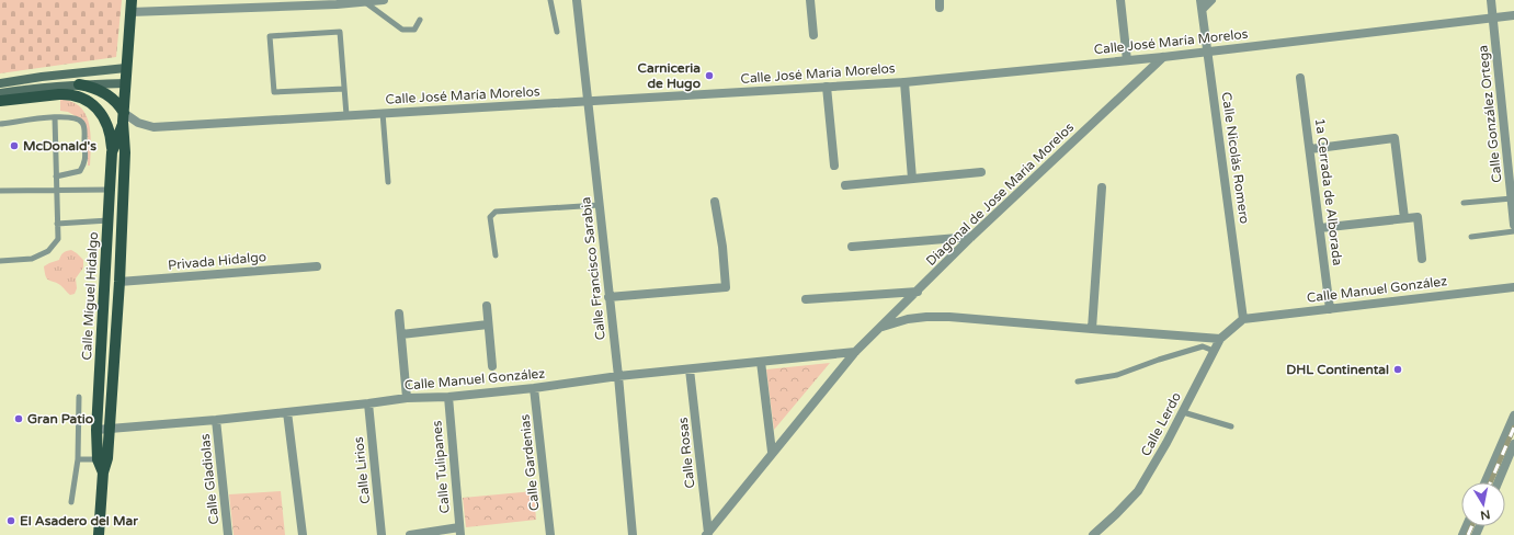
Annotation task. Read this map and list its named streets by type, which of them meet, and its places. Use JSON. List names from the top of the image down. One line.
{"streets":{"main road":["Calle Míguel Hidalgo"],"street":["Calle José María Morelos","Calle González Ortega","Calle Nicolás Romero","1a Cerrada de Alborada","Diagonal de Jose Maria Morelos","Privada Hidalgo","Calle Francisco Sarabia","Calle Manuel González","Calle Lerdo","Calle Rosas","Calle Gardenias","Calle Tulipanes","Calle Lirios","Calle Gladiolas"]},"crossings":[["Calle José María Morelos","Calle González Ortega"],["Calle José María Morelos","Calle Nicolás Romero"],["Calle José María Morelos","Diagonal de Jose Maria Morelos"],["Calle José María Morelos","Calle Francisco Sarabia"],["Calle José María Morelos","Calle Míguel Hidalgo"],["Calle Nicolás Romero","Calle Manuel González"],["Calle Nicolás Romero","Calle Lerdo"],["1a Cerrada de Alborada","Calle Manuel González"],["Diagonal de Jose Maria Morelos","Calle Manuel González"],["Diagonal de Jose Maria Morelos","Calle Rosas"],["Privada Hidalgo","Calle Míguel Hidalgo"],["Calle Francisco Sarabia","Calle Manuel González"],["Calle Manuel González","Calle Míguel Hidalgo"],["Calle Manuel González","Calle Lerdo"],["Calle Manuel González","Calle Rosas"],["Calle Manuel González","Calle Gardenias"],["Calle Manuel González","Calle Tulipanes"],["Calle Manuel González","Calle Lirios"],["Calle Manuel González","Calle Gladiolas"]],"places":["Carniceria de Hugo","McDonald's","DHL Continental","Gran Patio","El Asadero del Mar"],"north":"bottom"}
